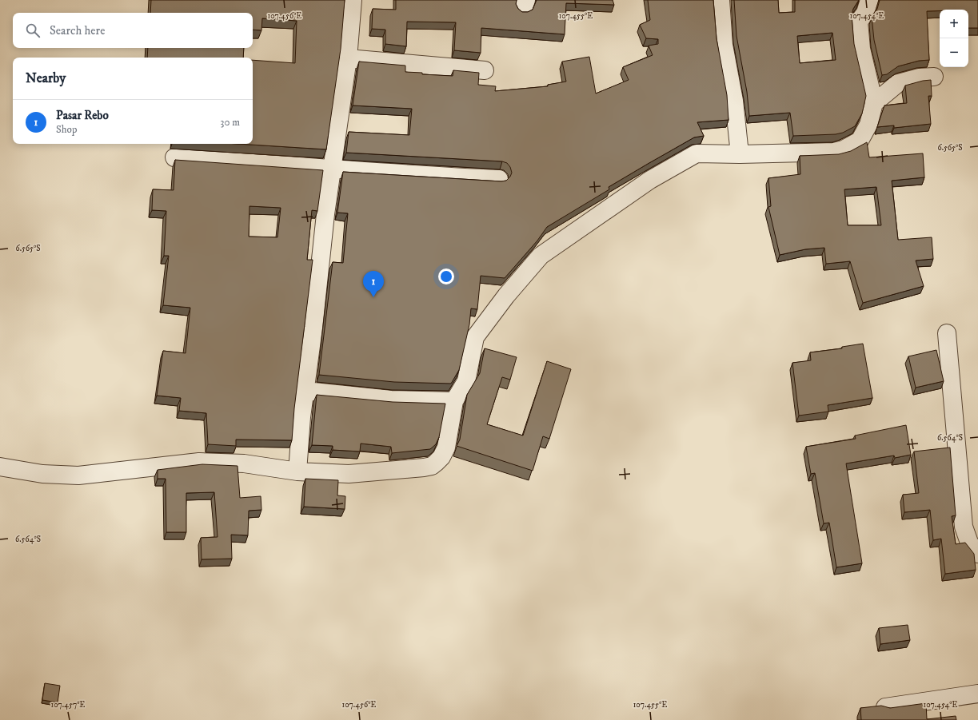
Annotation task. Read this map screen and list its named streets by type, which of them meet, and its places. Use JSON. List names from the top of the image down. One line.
{"page":{"map_buttons":["+","−"],"search":"Search here","heading":"Nearby","list":[{"mark":"1","name":"Pasar Rebo","note":"Shop","value":"30 m"}],"pins":"1"},"coordinates":["107.456°E","107.455°E","107.454°E","6.565°S","6.564°S","107.457°E"]}
